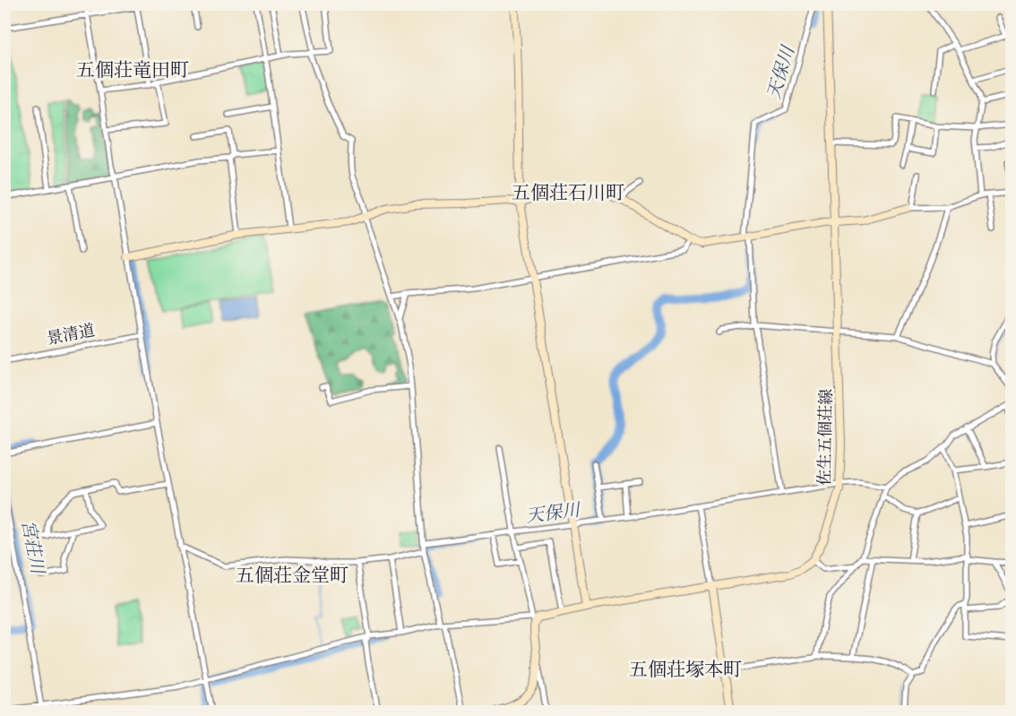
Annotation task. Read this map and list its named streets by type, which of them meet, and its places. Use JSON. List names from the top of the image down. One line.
{"streets":{"street":["景清道","佐生五個荘線"]},"districts":["五個荘竜田町","五個荘石川町","五個荘金堂町","五個荘塚本町"],"water":["天保川","宮荘川"]}
